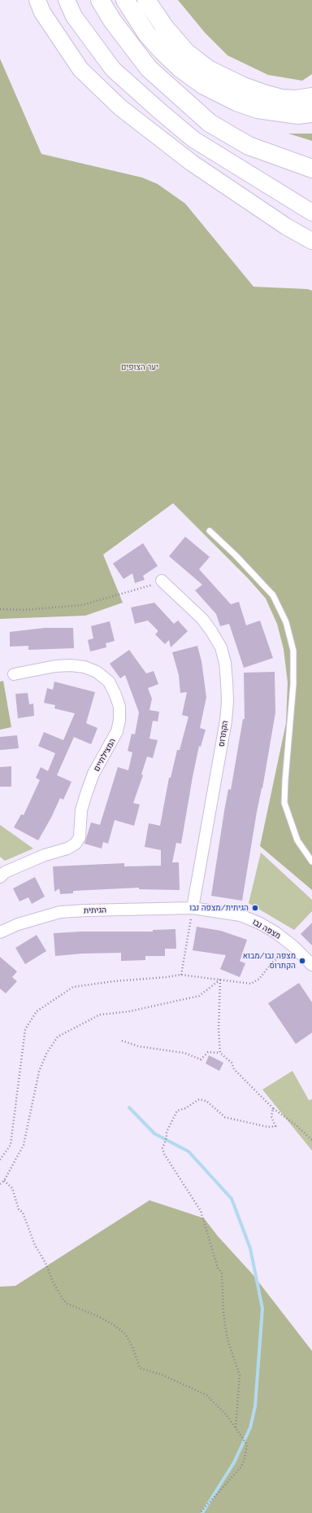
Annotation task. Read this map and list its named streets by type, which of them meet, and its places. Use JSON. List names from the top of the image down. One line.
{"streets":{"street":["הקתרוס","המצילתיים","הגיתית","מצפה נבו"]},"crossings":[["הקתרוס","הגיתית"],["הקתרוס","מצפה נבו"],["הגיתית","מצפה נבו"]],"parks":["יער הצופים"],"places":["הגיתית/מצפה נבו","מצפה נבו/מבוא הקתרוס"]}
